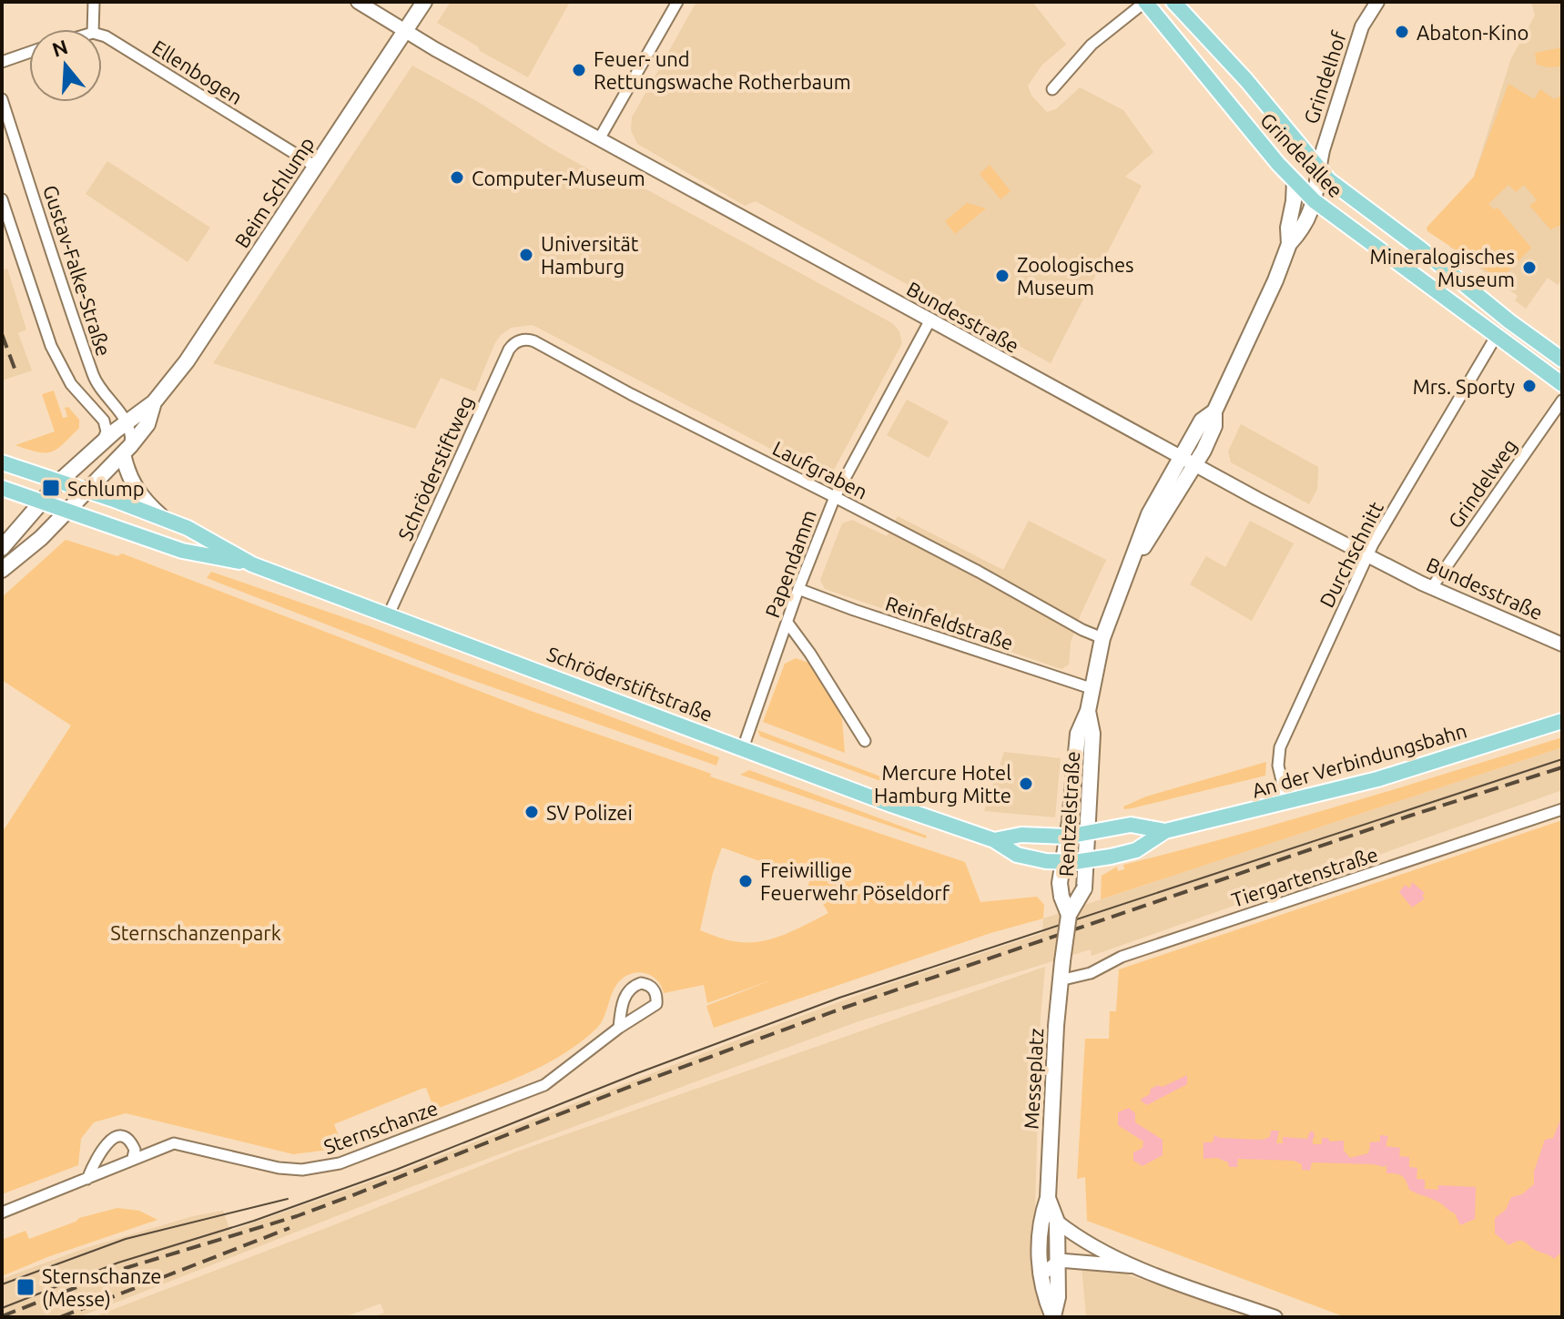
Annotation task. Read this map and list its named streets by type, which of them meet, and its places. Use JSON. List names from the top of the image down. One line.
{"streets":{"main road":["Grindelallee","Beim Schlump","Schröderstiftstraße","An der Verbindungsbahn","Rentzelstraße","Messeplatz"],"street":["Ellenbogen","Grindelhof","Gustav-Falke-Straße","Bundesstraße","Schröderstiftweg","Laufgraben","Grindelweg","Durchschnitt","Papendamm","Reinfeldstraße","Tiergartenstraße","Sternschanze"]},"crossings":[["Ellenbogen","Beim Schlump"],["Grindelhof","Grindelallee"],["Grindelhof","Rentzelstraße"],["Grindelallee","Durchschnitt"],["Grindelallee","Rentzelstraße"],["Beim Schlump","Gustav-Falke-Straße"],["Beim Schlump","Bundesstraße"],["Beim Schlump","Schröderstiftstraße"],["Bundesstraße","Grindelweg"],["Bundesstraße","Durchschnitt"],["Bundesstraße","Papendamm"],["Bundesstraße","Rentzelstraße"],["Schröderstiftweg","Laufgraben"],["Schröderstiftweg","Schröderstiftstraße"],["Laufgraben","Papendamm"],["Laufgraben","Rentzelstraße"],["Durchschnitt","An der Verbindungsbahn"],["Papendamm","Reinfeldstraße"],["Papendamm","Schröderstiftstraße"],["Reinfeldstraße","Rentzelstraße"],["Schröderstiftstraße","An der Verbindungsbahn"],["Schröderstiftstraße","Rentzelstraße"],["An der Verbindungsbahn","Rentzelstraße"],["Rentzelstraße","Messeplatz"],["Tiergartenstraße","Messeplatz"]],"parks":["Sternschanzenpark"],"places":{"other":["Abaton-Kino","Feuer- und Rettungswache Rotherbaum","Computer-Museum","Universität Hamburg","Mineralogisches Museum","Zoologisches Museum","Mrs. Sporty","Mercure Hotel Hamburg Mitte","SV Polizei","Freiwillige Feuerwehr Pöseldorf"],"transit":["Schlump","Sternschanze (Messe)"]},"north":"top"}
